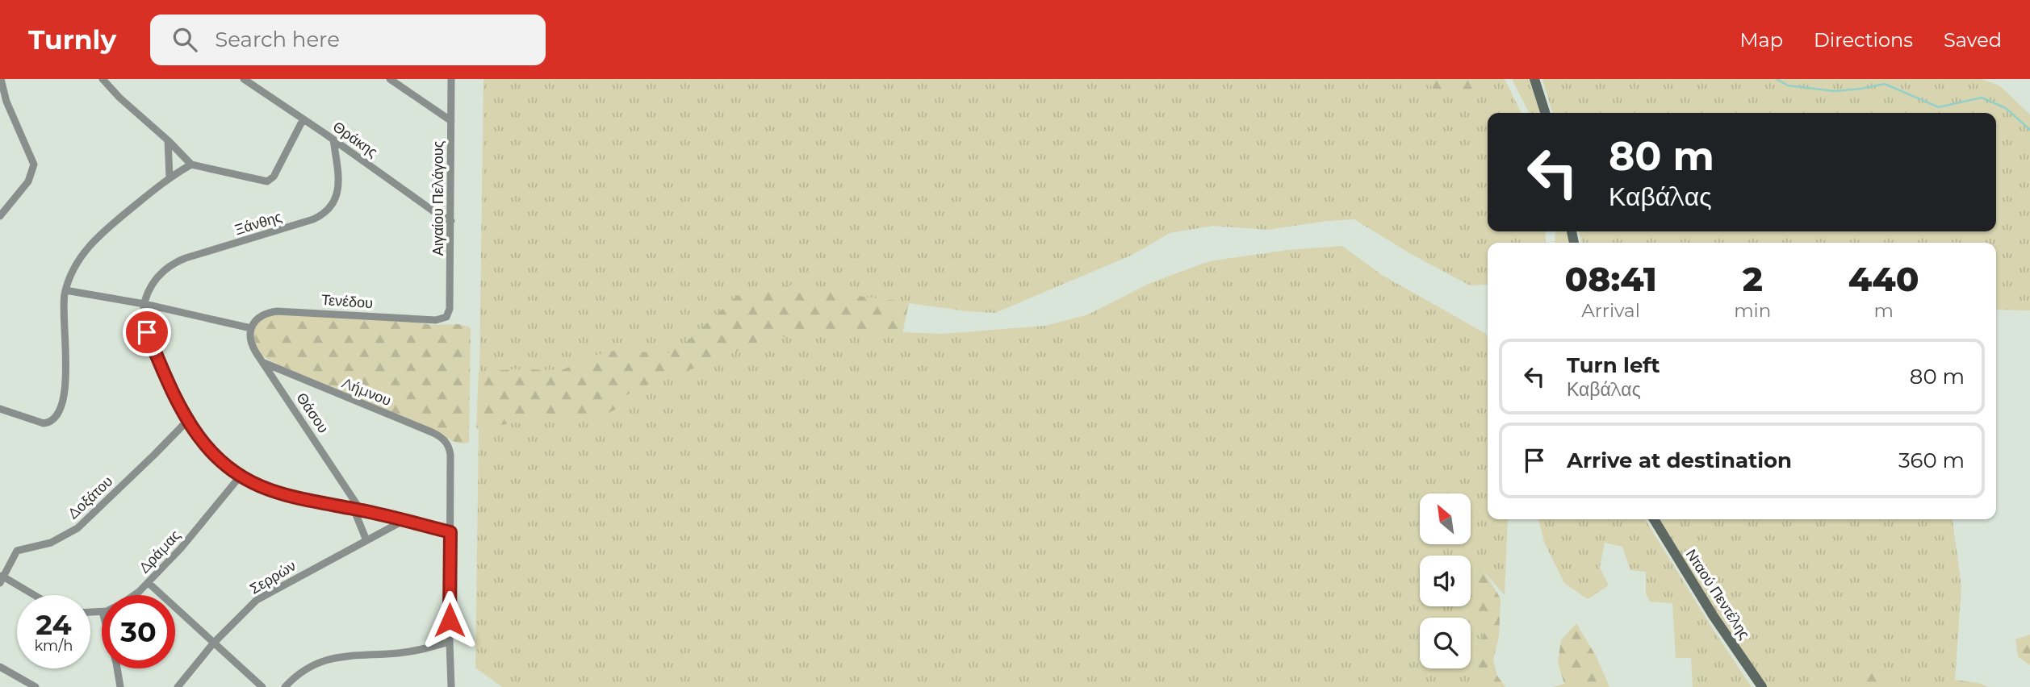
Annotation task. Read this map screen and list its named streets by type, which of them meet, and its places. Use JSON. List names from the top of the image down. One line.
{"streets":{"street":["Θράκης","Αιγαίου Πελάγους","Ξάνθης","Τενέδου","Λήμνου","Θάσου","Δοξάτου","Δράμας","Σερρών","Νταού Πεντέλης"]},"crossings":[["Θράκης","Αιγαίου Πελάγους"],["Θράκης","Ξάνθης"],["Αιγαίου Πελάγους","Τενέδου"],["Τενέδου","Θάσου"],["Λήμνου","Θάσου"],["Θάσου","Σερρών"]],"north":"top left","page":{"header":"Turnly","search":"Search here","nav":["Map","Directions","Saved"],"turn":["80 m","Καβάλας"],"eta":["08:41","Arrival","2","min","440","m"],"list":[{"name":"Turn left","note":"Καβάλας","value":"80 m"},{"name":"Arrive at destination","value":"360 m"}],"speed":"24 km/h","limit":"30"}}
